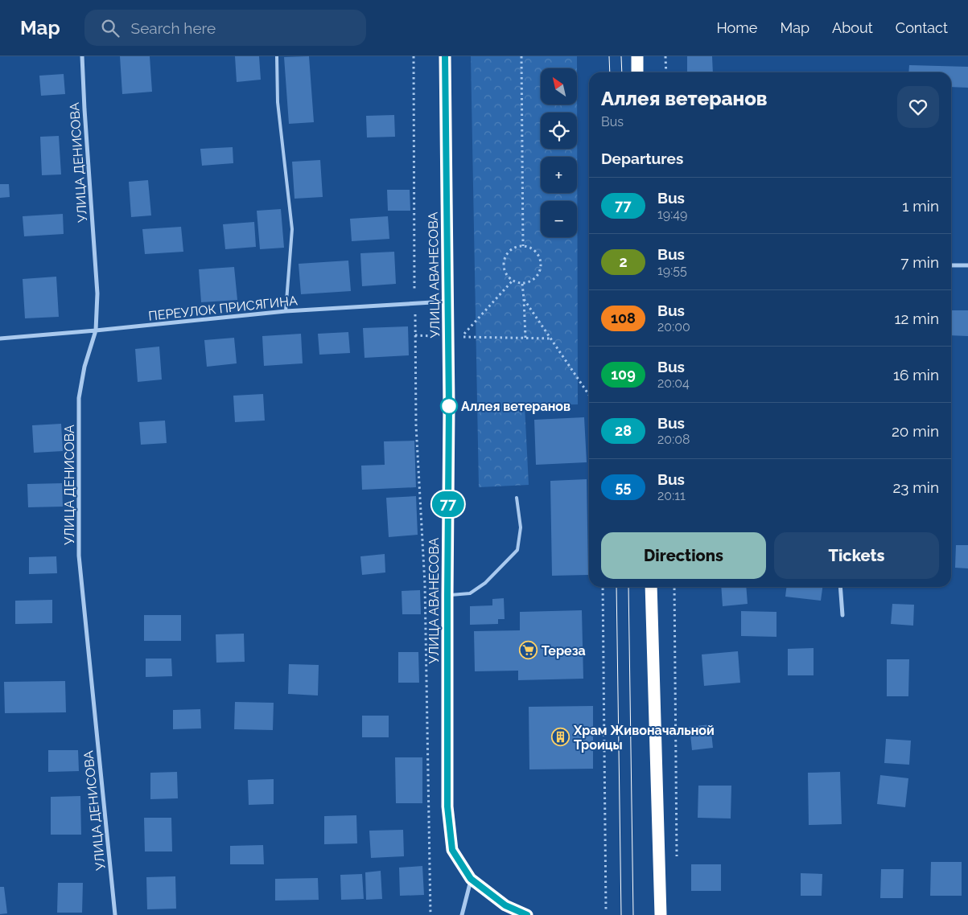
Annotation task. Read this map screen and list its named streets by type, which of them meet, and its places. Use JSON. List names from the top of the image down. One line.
{"streets":{"highway":["УЛИЦА АВАНЕСОВА"],"street":["УЛИЦА ДЕНИСОВА","ПЕРЕУЛОК ПРИСЯГИНА"]},"crossings":[["УЛИЦА ДЕНИСОВА","ПЕРЕУЛОК ПРИСЯГИНА"],["УЛИЦА АВАНЕСОВА","ПЕРЕУЛОК ПРИСЯГИНА"]],"places":{"other":["Аллея ветеранов"],"supermarket":["Тереза"],"building":["Храм Живоначальной Троицы"]},"lines":["bus line 77"],"north":"top left","page":{"header":"Map","search":"Search here","nav":["Home","Map","About","Contact"],"on_map":"77","map_buttons":["+","−"],"heading":[["Аллея ветеранов","Bus"],"Departures"],"list":[{"mark":"77","name":"Bus","note":"19:49","value":"1 min"},{"mark":"2","name":"Bus","note":"19:55","value":"7 min"},{"mark":"108","name":"Bus","note":"20:00","value":"12 min"},{"mark":"109","name":"Bus","note":"20:04","value":"16 min"},{"mark":"28","name":"Bus","note":"20:08","value":"20 min"},{"mark":"55","name":"Bus","note":"20:11","value":"23 min"}],"buttons":["Directions","Tickets"]}}
